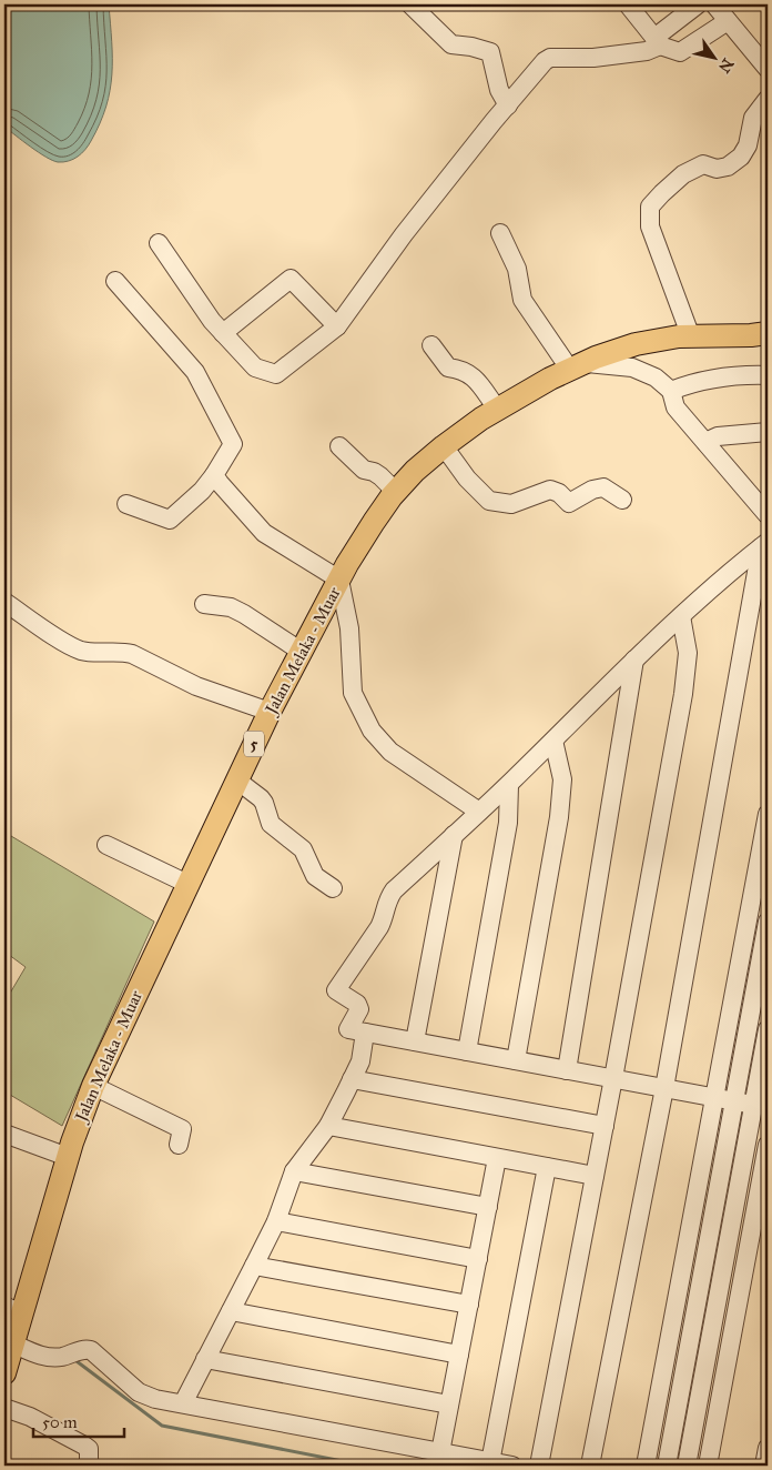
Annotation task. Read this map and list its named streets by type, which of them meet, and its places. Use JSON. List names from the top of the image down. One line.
{"streets":{"main road":["Jalan Melaka - Muar","5"]},"scale_bar":"50 m","north":"bottom right"}
